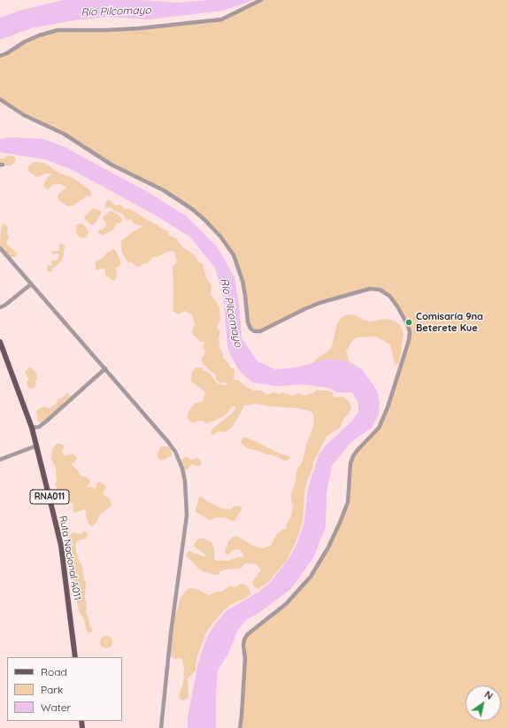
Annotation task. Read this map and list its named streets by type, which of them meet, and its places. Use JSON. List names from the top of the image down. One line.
{"streets":{"main road":["RNA011","Ruta Nacional A011"]},"water":["Río Pilcomayo"],"places":["Comisaría 9na Beterete Kue"],"legend":["Road","Park","Water"],"north":"top right"}
